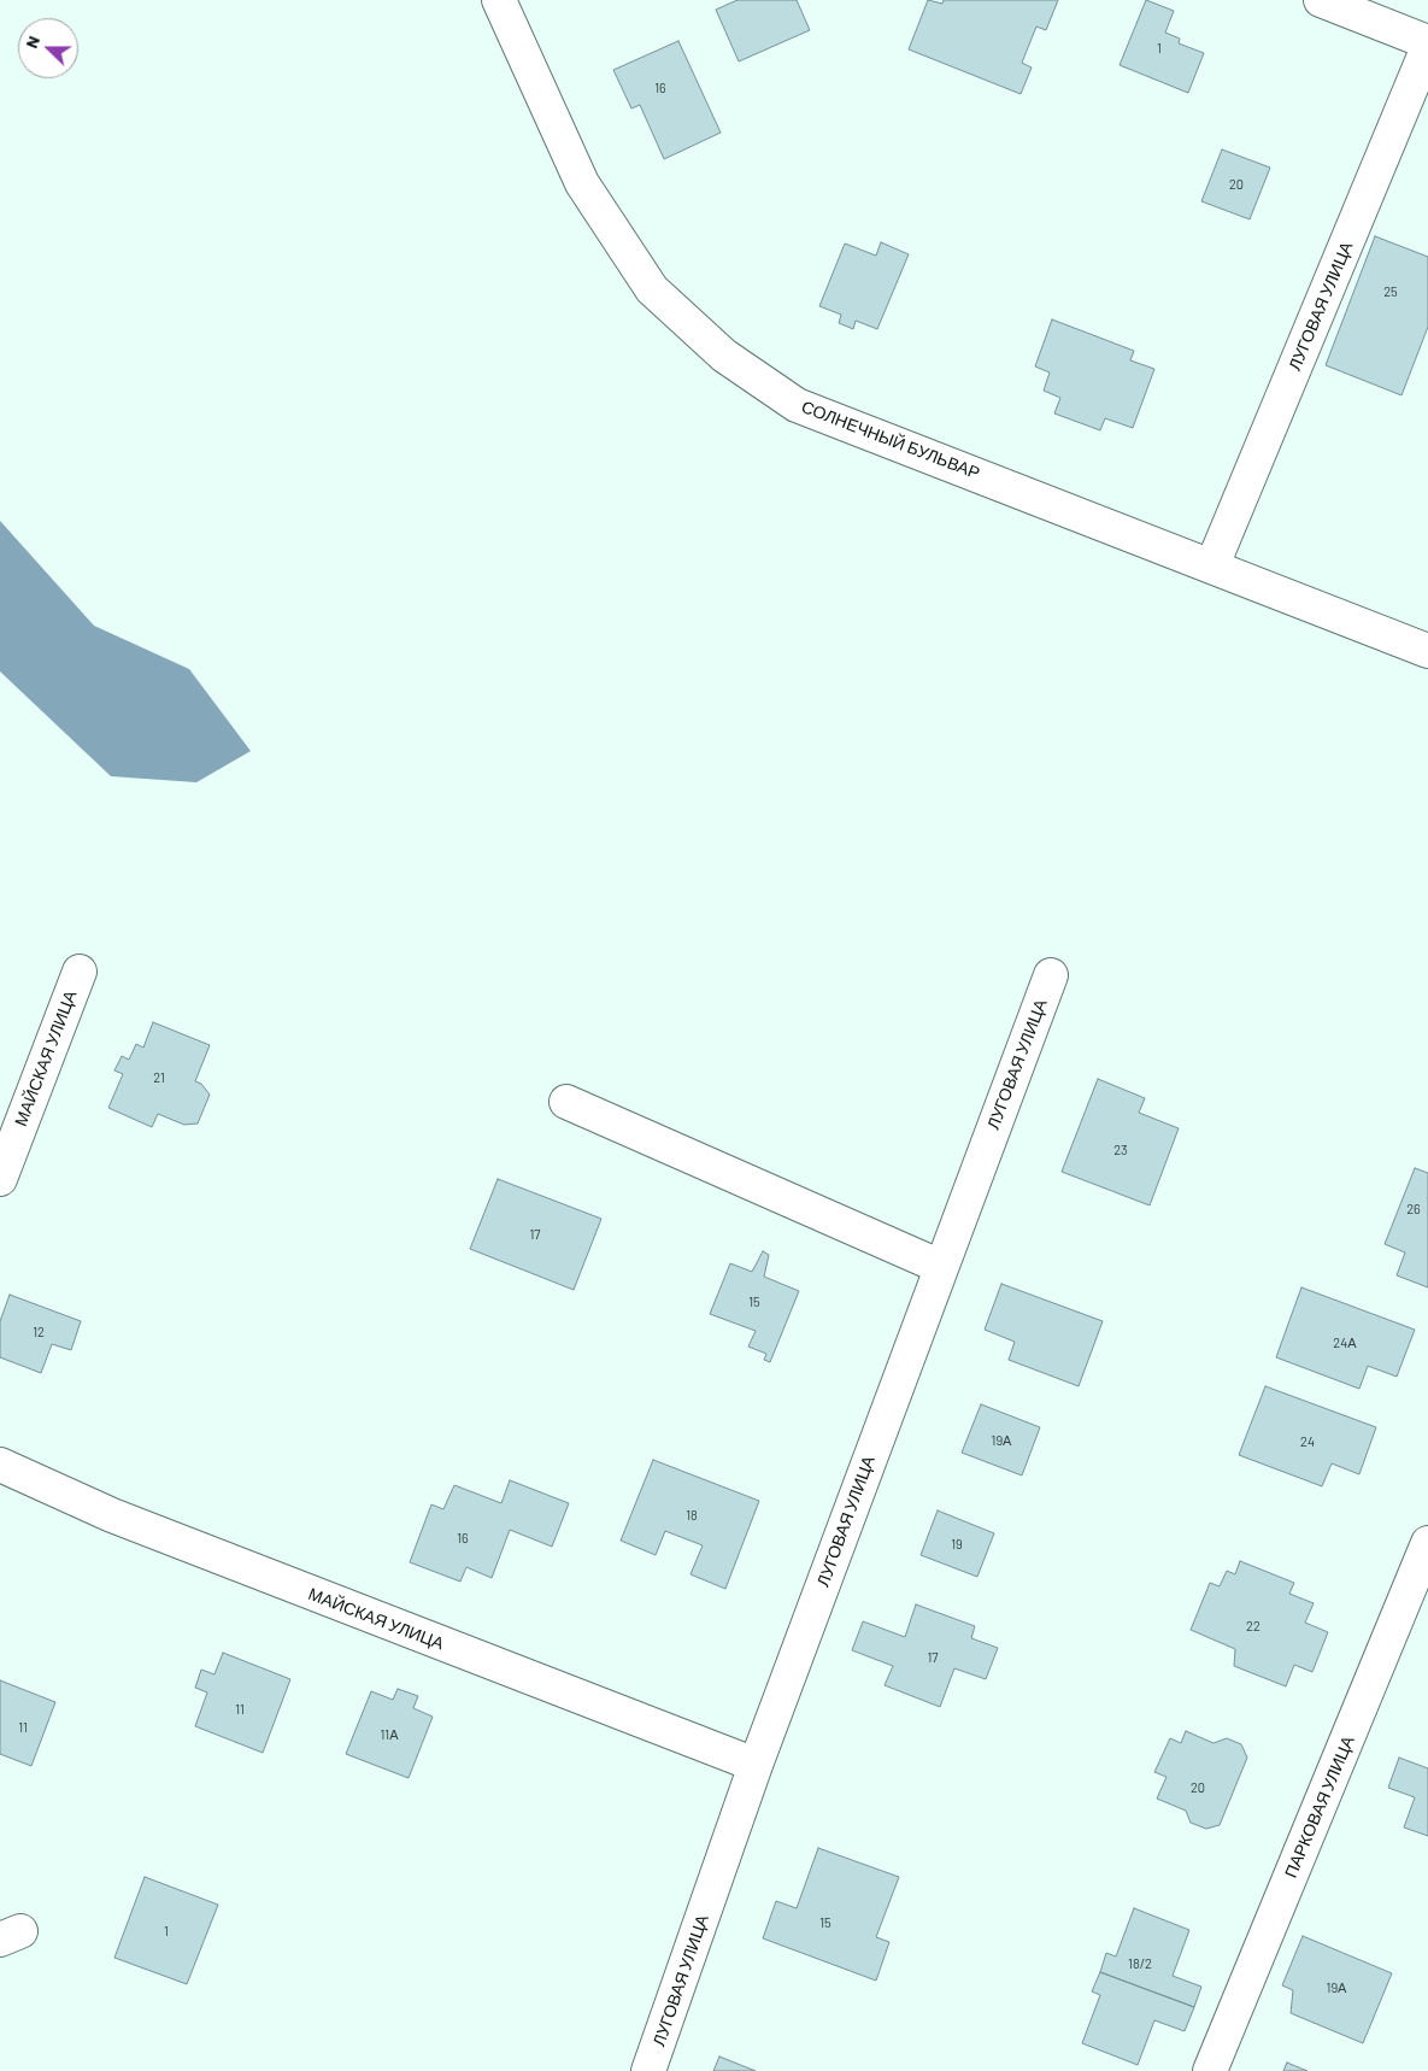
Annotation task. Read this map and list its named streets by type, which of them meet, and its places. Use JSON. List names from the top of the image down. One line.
{"streets":{"street":["ЛУГОВАЯ УЛИЦА","СОЛНЕЧНЫЙ БУЛЬВАР","МАЙСКАЯ УЛИЦА","ПАРКОВАЯ УЛИЦА"]},"crossings":[["ЛУГОВАЯ УЛИЦА","СОЛНЕЧНЫЙ БУЛЬВАР"],["ЛУГОВАЯ УЛИЦА","МАЙСКАЯ УЛИЦА"]],"house_numbers":["1","16","20","25","21","23","26","17","15","12","24А","19А","24","18","16","19","22","17","11","11","11А","20","15","1","18/2","19А"],"north":"left"}
